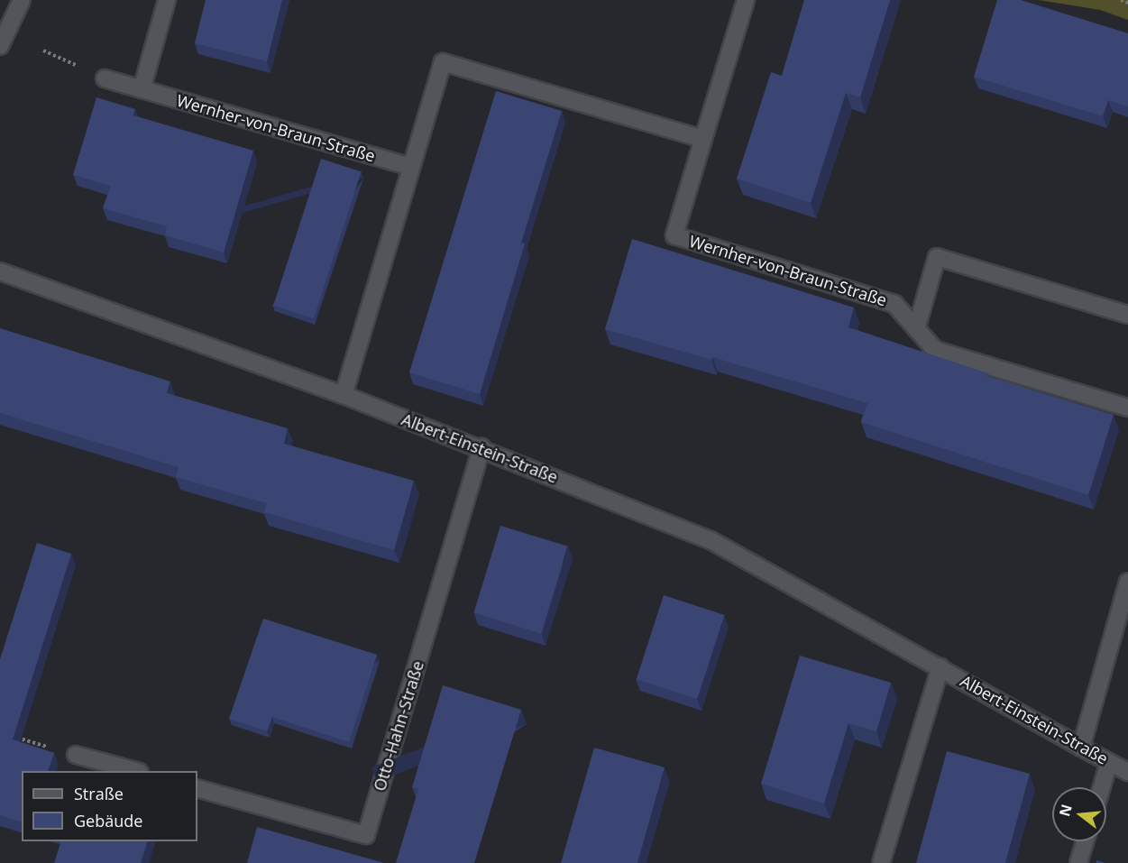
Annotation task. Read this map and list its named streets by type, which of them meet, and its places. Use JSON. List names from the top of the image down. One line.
{"streets":{"street":["Wernher-von-Braun-Straße","Albert-Einstein-Straße","Otto-Hahn-Straße"]},"crossings":[["Albert-Einstein-Straße","Otto-Hahn-Straße"]],"legend":["Straße","Gebäude"],"north":"left"}
